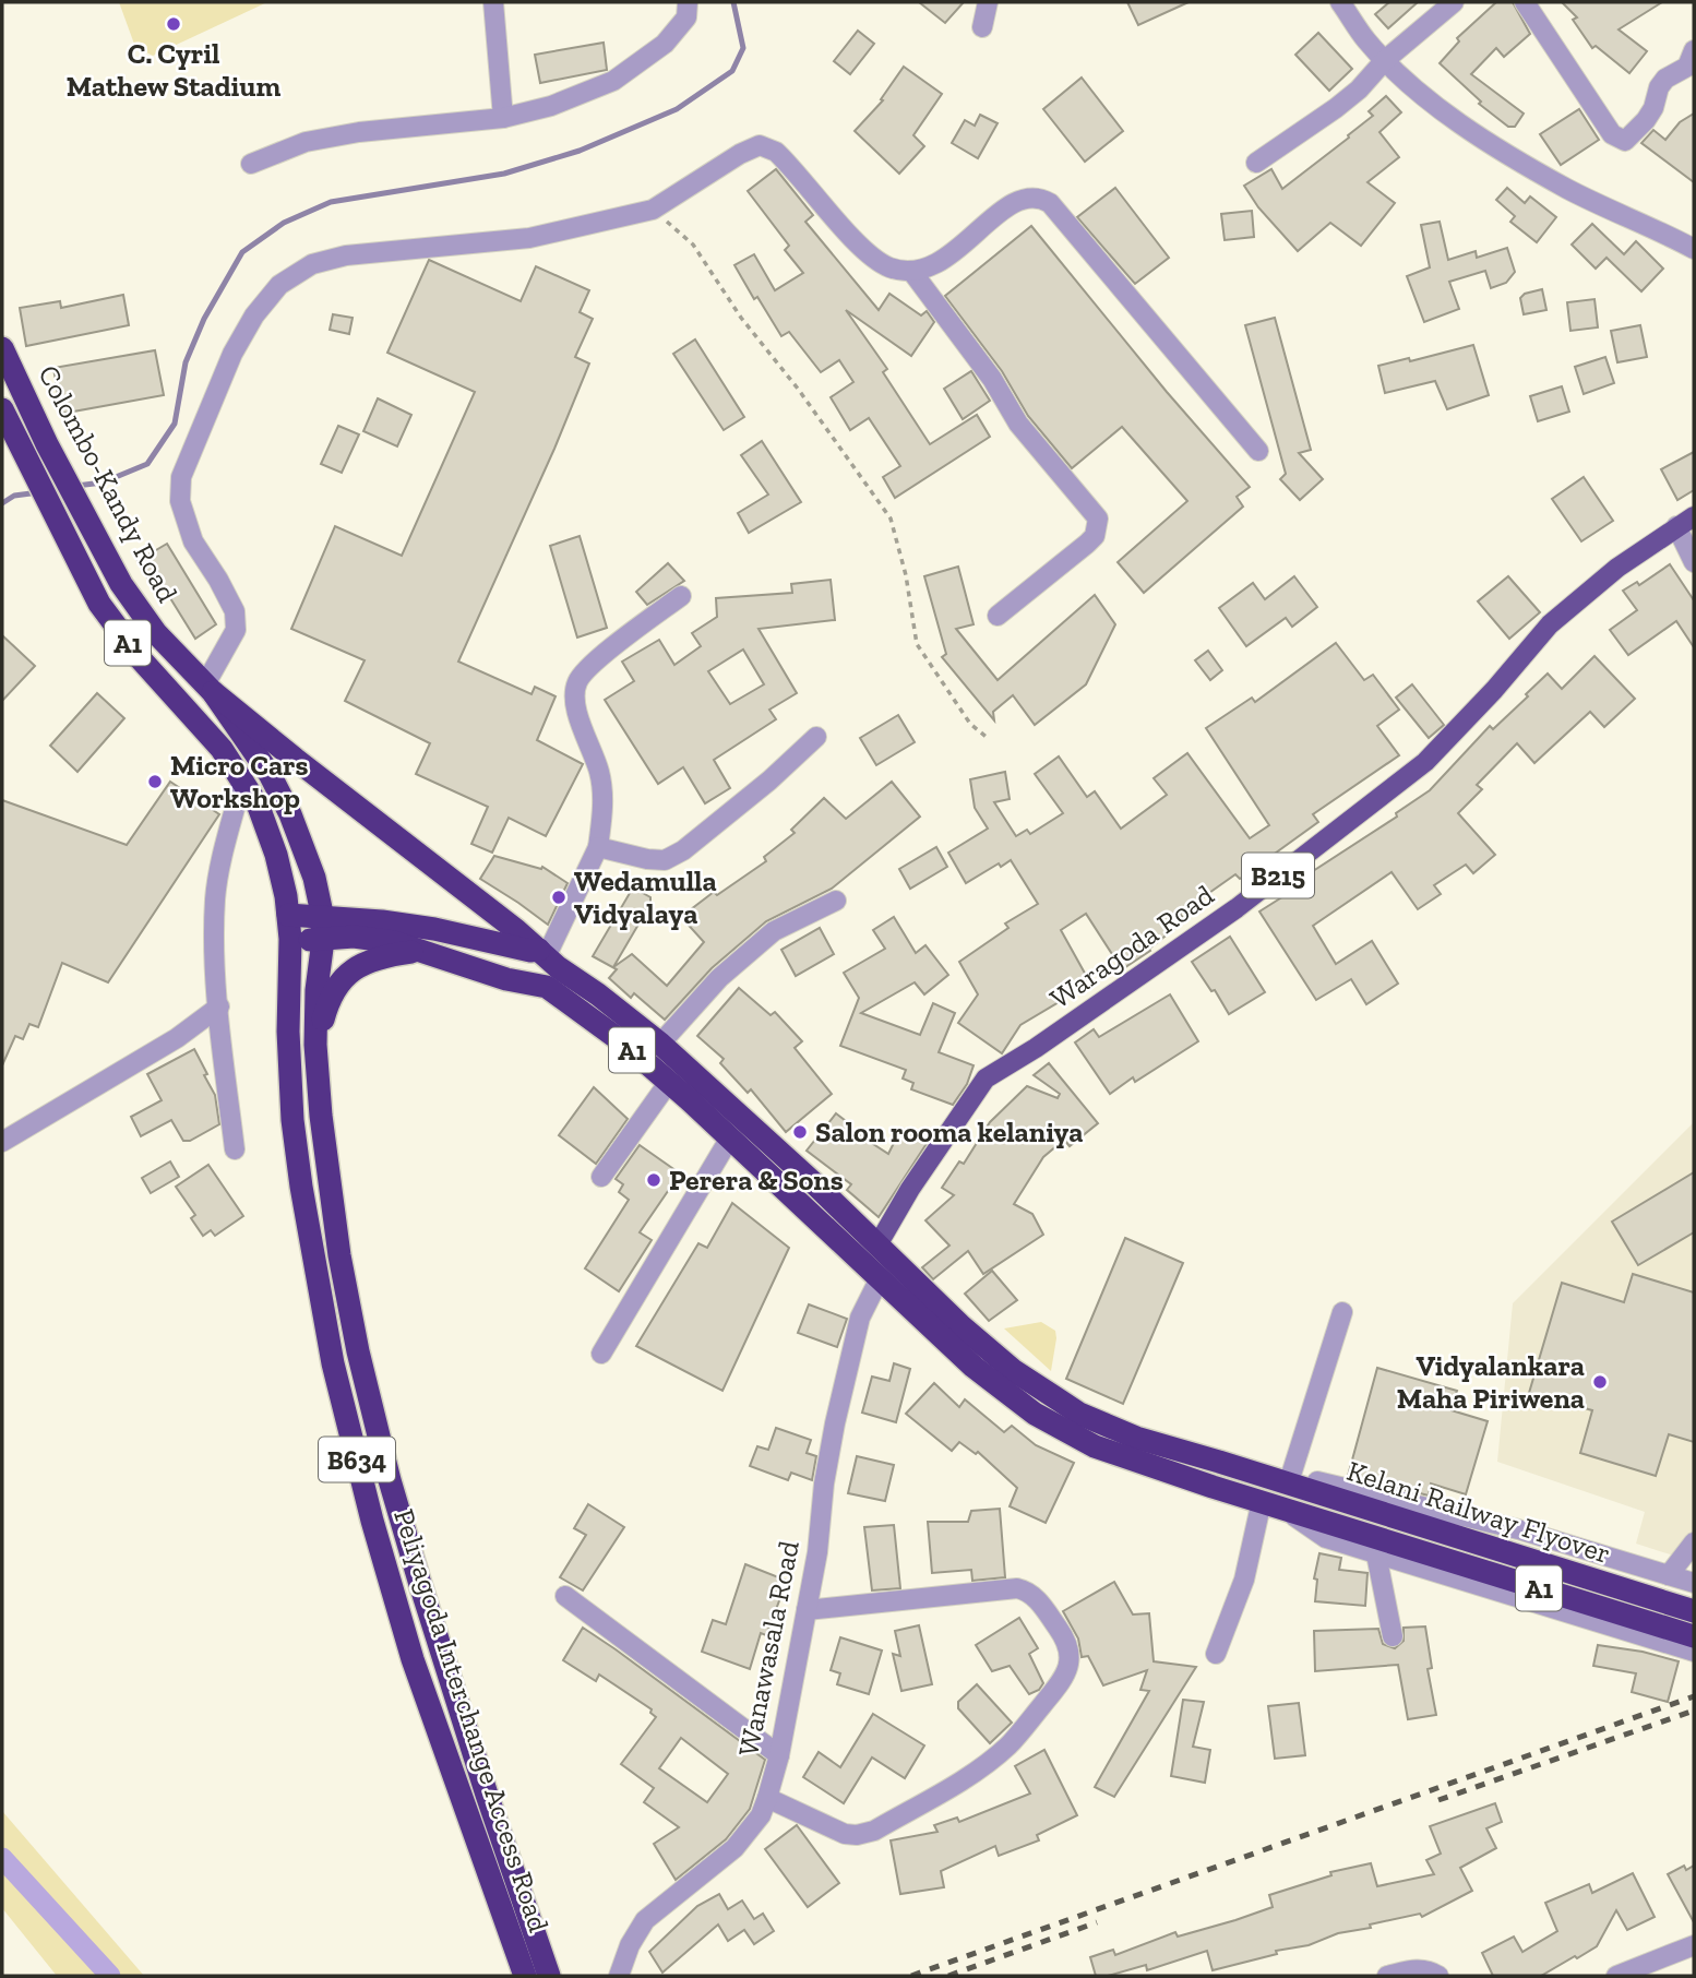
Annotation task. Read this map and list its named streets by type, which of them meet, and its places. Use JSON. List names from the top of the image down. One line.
{"streets":{"highway":["Colombo-Kandy Road","A1","B634","Kelani Railway Flyover","Peliyagoda Interchange Access Road"],"main road":["B215","Waragoda Road"],"street":["Wanawasala Road"]},"crossings":[["Colombo-Kandy Road","A1"],["Colombo-Kandy Road","Peliyagoda Interchange Access Road"],["A1","Waragoda Road"],["A1","Kelani Railway Flyover"],["A1","Wanawasala Road"],["A1","Peliyagoda Interchange Access Road"]],"places":["C. Cyril Mathew Stadium","Micro Cars Workshop","Wedamulla Vidyalaya","Salon rooma kelaniya","Perera & Sons","Vidyalankara Maha Piriwena"]}
